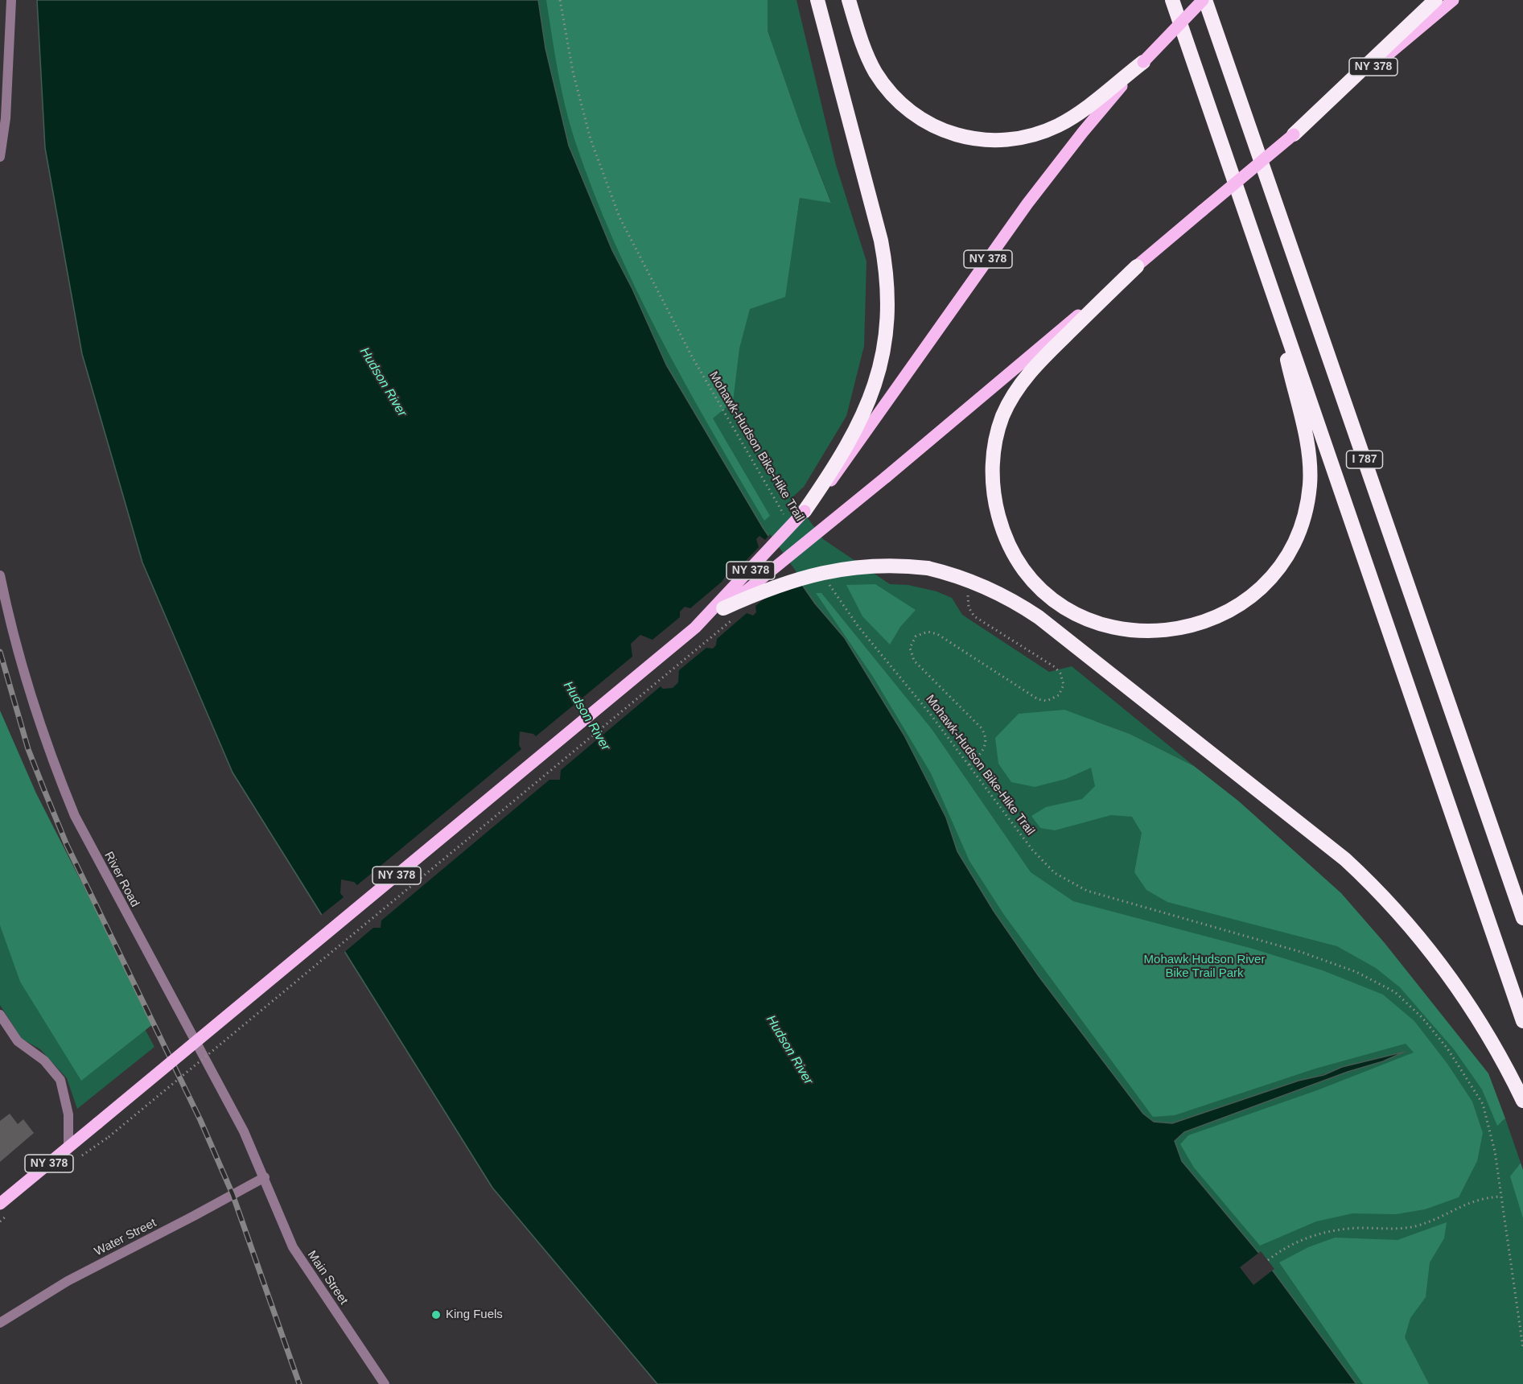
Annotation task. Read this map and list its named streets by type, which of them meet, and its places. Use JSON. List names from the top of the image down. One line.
{"streets":{"highway":["I 787"],"main road":["NY 378"],"street":["River Road","Water Street","Main Street"],"path":["Mohawk-Hudson Bike-Hike Trail"]},"crossings":[["NY 378","I 787"],["River Road","Water Street"],["River Road","Main Street"],["Water Street","Main Street"]],"water":["Hudson River"],"parks":["Mohawk Hudson River Bike Trail Park"],"places":["King Fuels"]}
